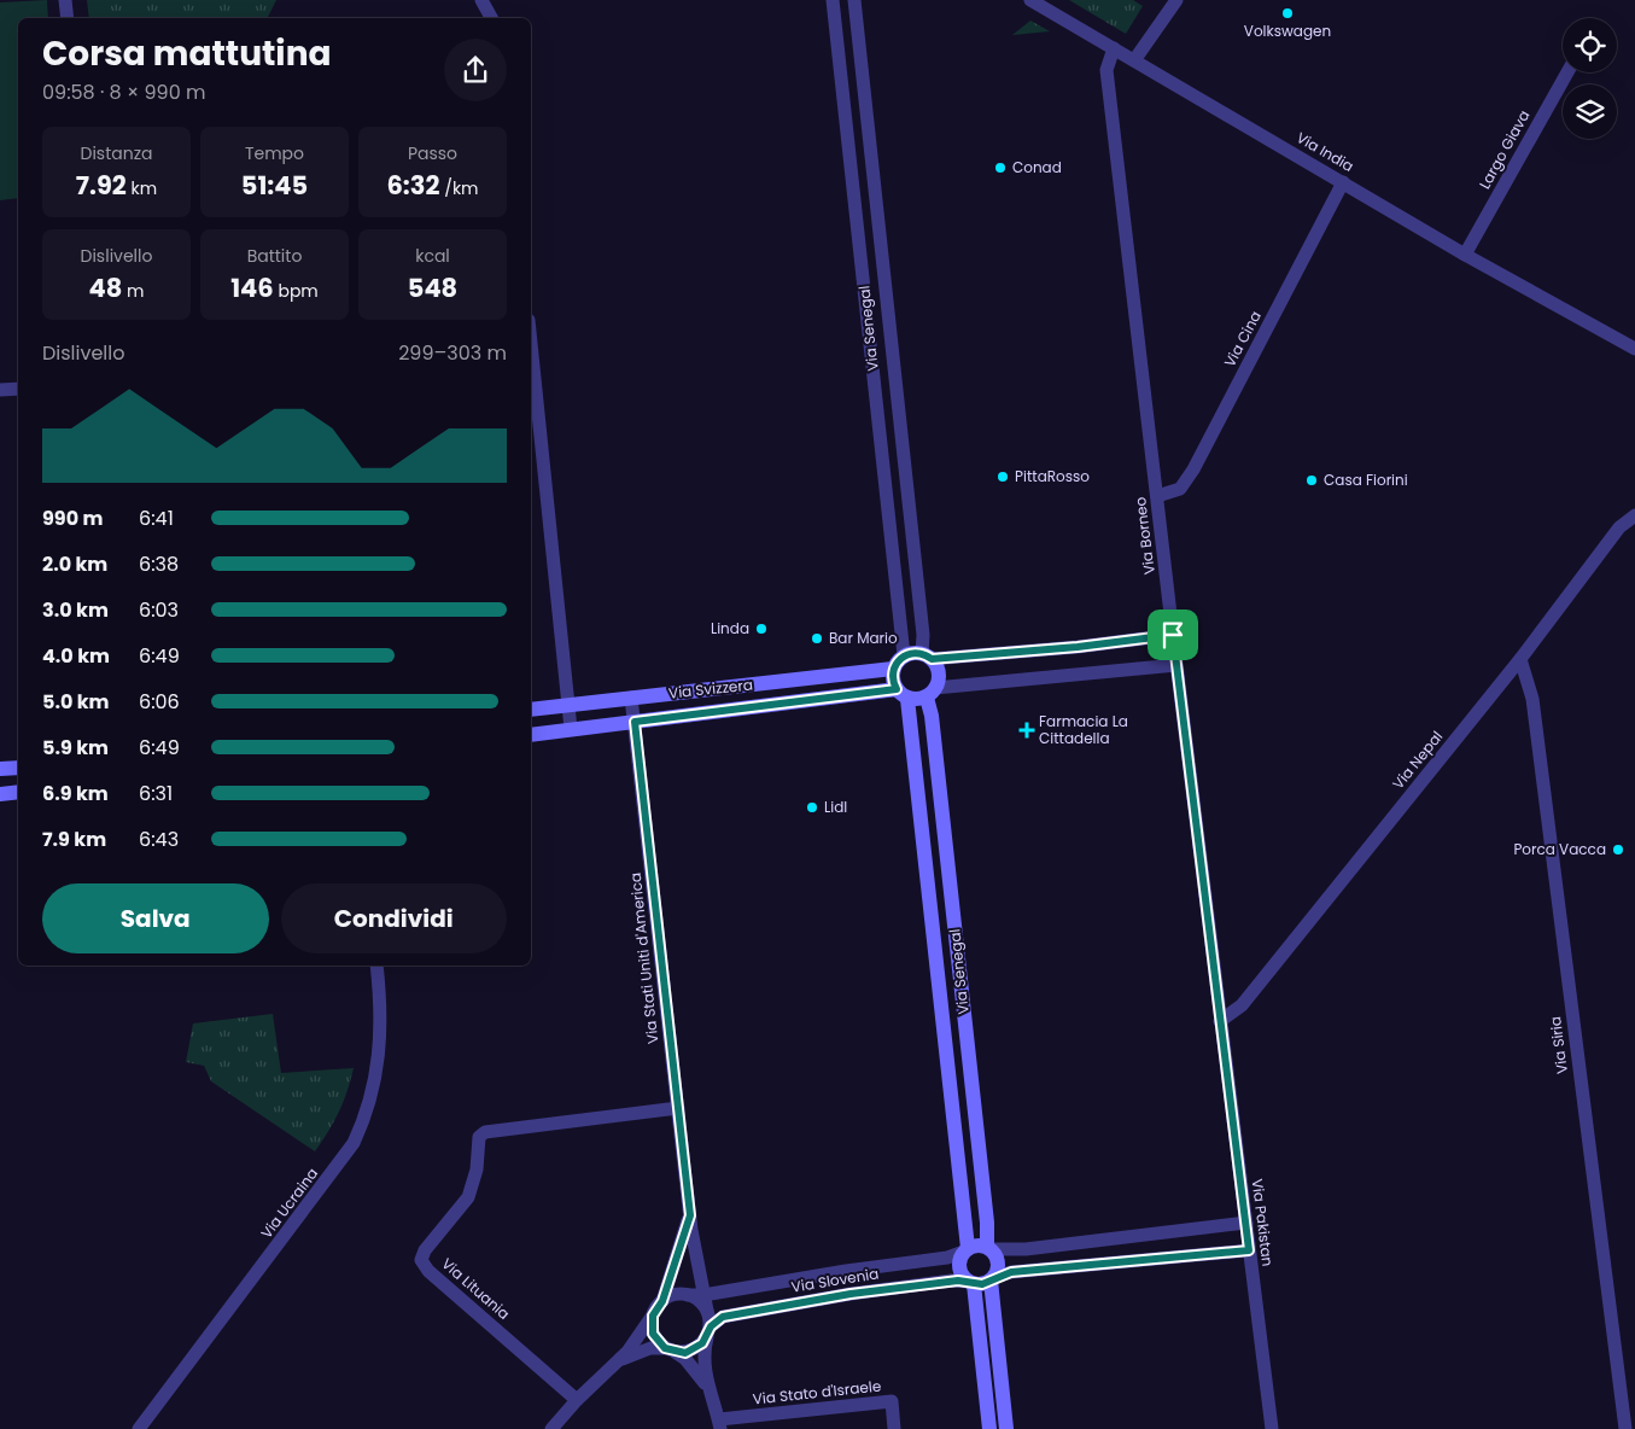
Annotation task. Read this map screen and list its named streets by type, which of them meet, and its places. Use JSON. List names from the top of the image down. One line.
{"streets":{"main road":["Via Senegal","Via Svizzera"],"street":["Largo Giava","Via India","Via Cina","Via Borneo","Via Nepal","Via Stati Uniti d'America","Via Siria","Via Ucraina","Via Pakistan","Via Slovenia","Via Lituania","Via Stato d'Israele"]},"crossings":[["Largo Giava","Via India"],["Via India","Via Cina"],["Via India","Via Borneo"],["Via Senegal","Via Svizzera"],["Via Senegal","Via Slovenia"],["Via Cina","Via Borneo"],["Via Borneo","Via Nepal"],["Via Borneo","Via Pakistan"],["Via Svizzera","Via Stati Uniti d'America"],["Via Nepal","Via Siria"],["Via Nepal","Via Pakistan"],["Via Stati Uniti d'America","Via Slovenia"],["Via Stati Uniti d'America","Via Lituania"]],"places":{"other":["Volkswagen","Conad","PittaRosso","Casa Fiorini","Linda","Bar Mario","Lidl","Porca Vacca"],"health":["Farmacia La Cittadella"]},"page":{"heading":["Corsa mattutina","09:58 · 8 × 990 m"],"stats":[["Distanza","7.92 km"],["Tempo","51:45"],["Passo","6:32 /km"],["Dislivello","48 m"],["Battito","146 bpm"],["kcal","548"]],"chart":["Dislivello","299–303 m"],"list":[{"name":"990 m","note":"6:41"},{"name":"2.0 km","note":"6:38"},{"name":"3.0 km","note":"6:03"},{"name":"4.0 km","note":"6:49"},{"name":"5.0 km","note":"6:06"},{"name":"5.9 km","note":"6:49"},{"name":"6.9 km","note":"6:31"},{"name":"7.9 km","note":"6:43"}],"buttons":["Salva","Condividi"]}}
